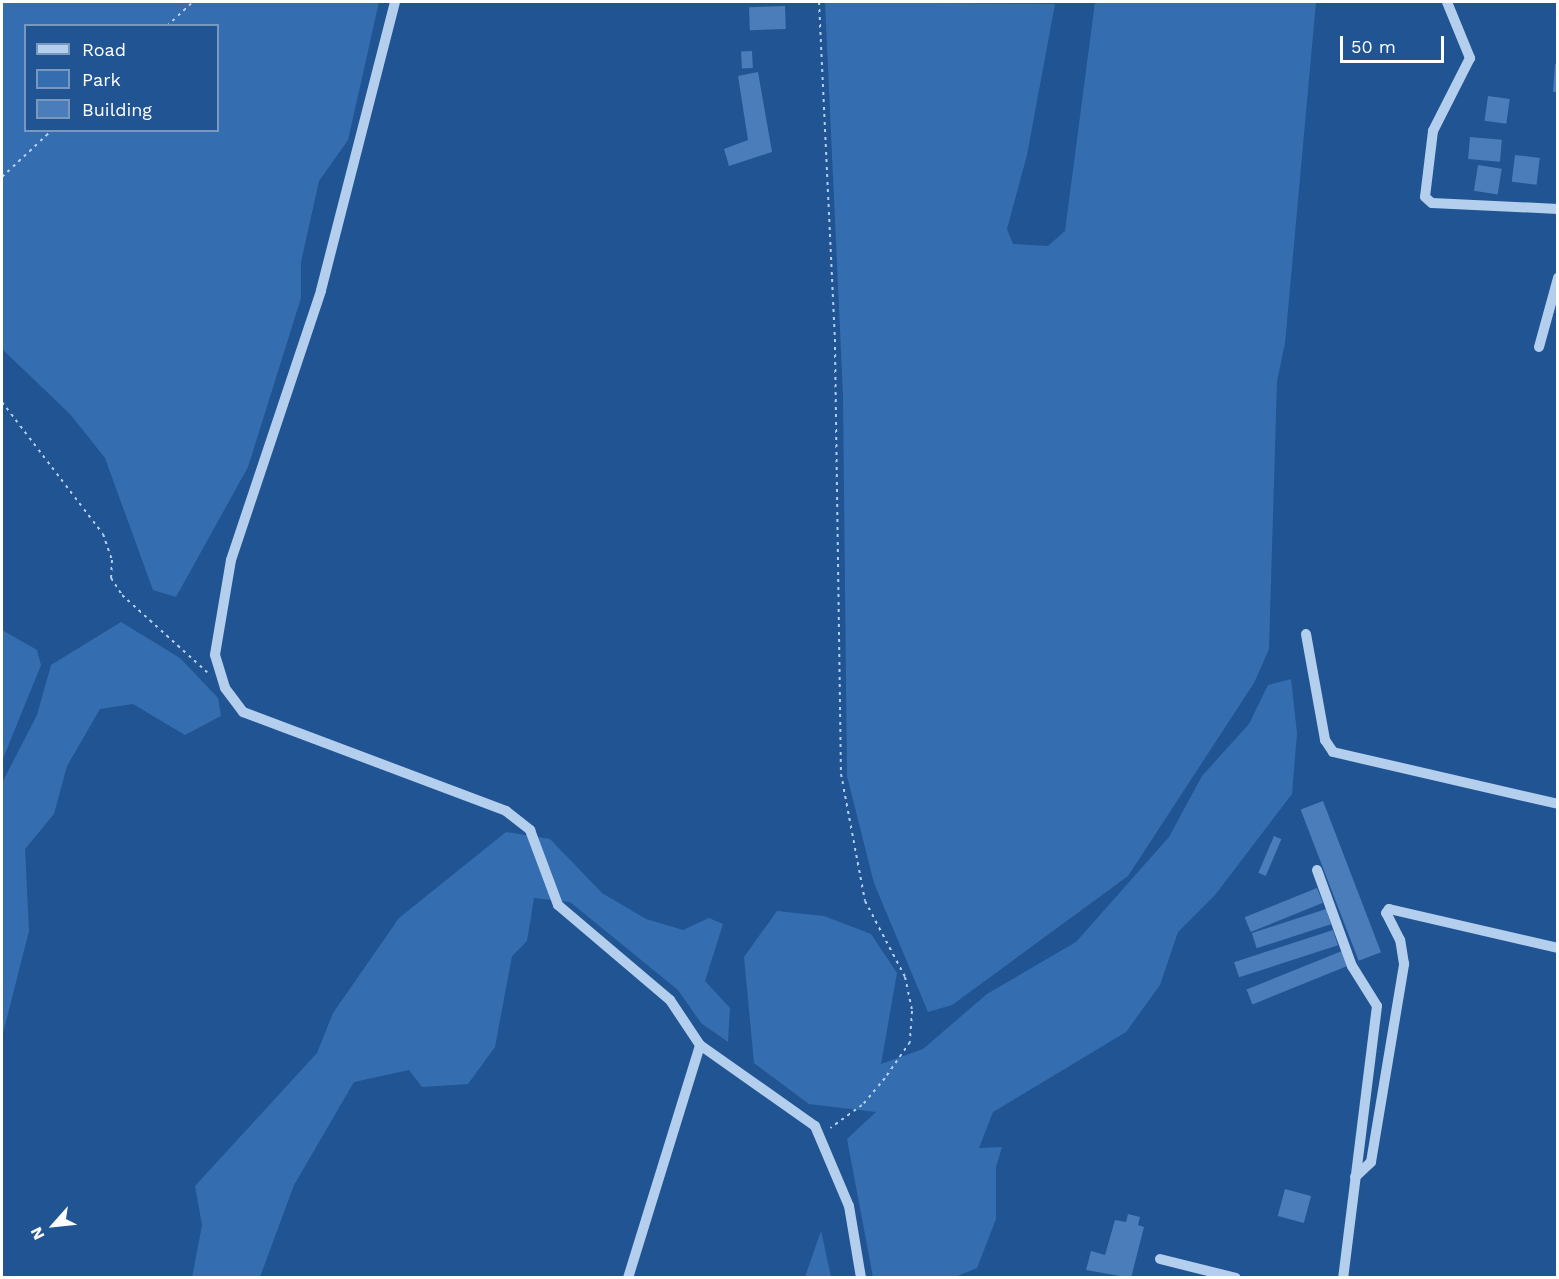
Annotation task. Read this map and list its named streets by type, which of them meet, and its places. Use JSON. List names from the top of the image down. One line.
{"legend":["Road","Park","Building"],"scale_bar":"50 m","north":"bottom left"}
